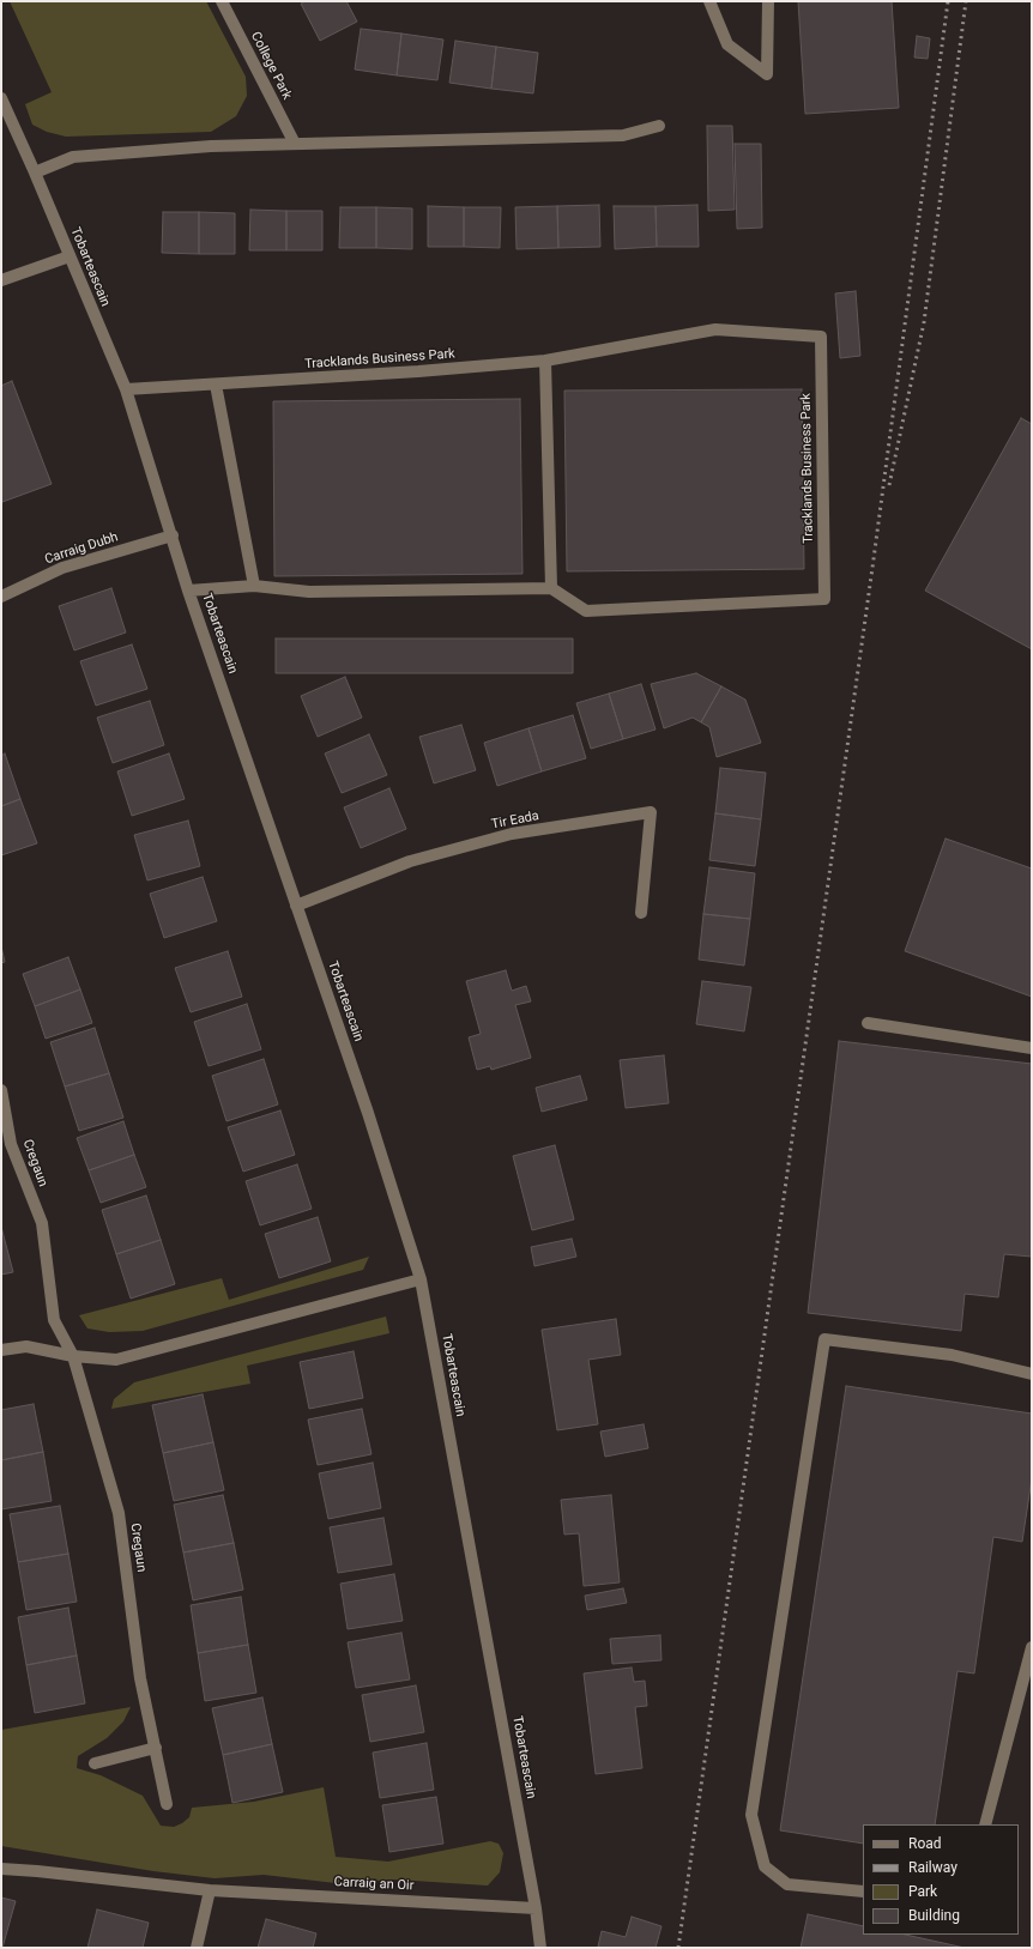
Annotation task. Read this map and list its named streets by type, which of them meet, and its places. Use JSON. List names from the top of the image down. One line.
{"streets":{"street":["College Park","Tobarteascain","Tracklands Business Park","Carraig Dubh","Tir Eada","Cregaun","Carraig an Oir"]},"crossings":[["Tobarteascain","Tracklands Business Park"],["Tobarteascain","Carraig Dubh"],["Tobarteascain","Tir Eada"],["Tobarteascain","Carraig an Oir"]],"legend":["Road","Railway","Park","Building"]}
